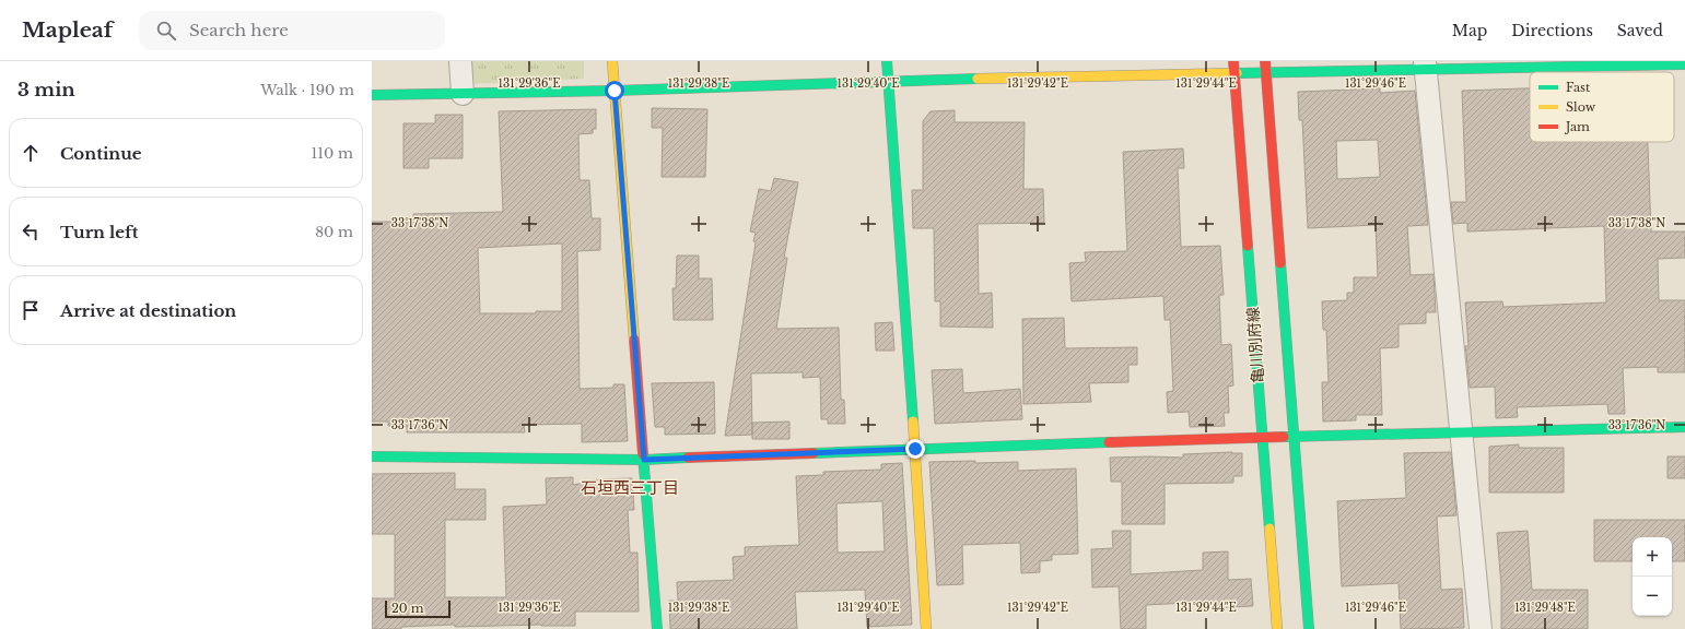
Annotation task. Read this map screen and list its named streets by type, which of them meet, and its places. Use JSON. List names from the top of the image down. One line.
{"streets":{"street":["亀川別府線"]},"districts":["石垣西三丁目"],"legend":["Fast","Slow","Jam"],"scale_bar":"20 m","page":{"header":"Mapleaf","search":"Search here","nav":["Map","Directions","Saved"],"heading":["3 min","Walk · 190 m"],"list":[["Continue","110 m"],["Turn left","80 m"],"Arrive at destination"],"map_buttons":["+","−"],"scale":"20 m"},"coordinates":["131°29'36\"E","131°29'38\"E","131°29'40\"E","131°29'42\"E","131°29'44\"E","131°29'46\"E","33°17'38\"N","33°17'36\"N","131°29'48\"E"]}
